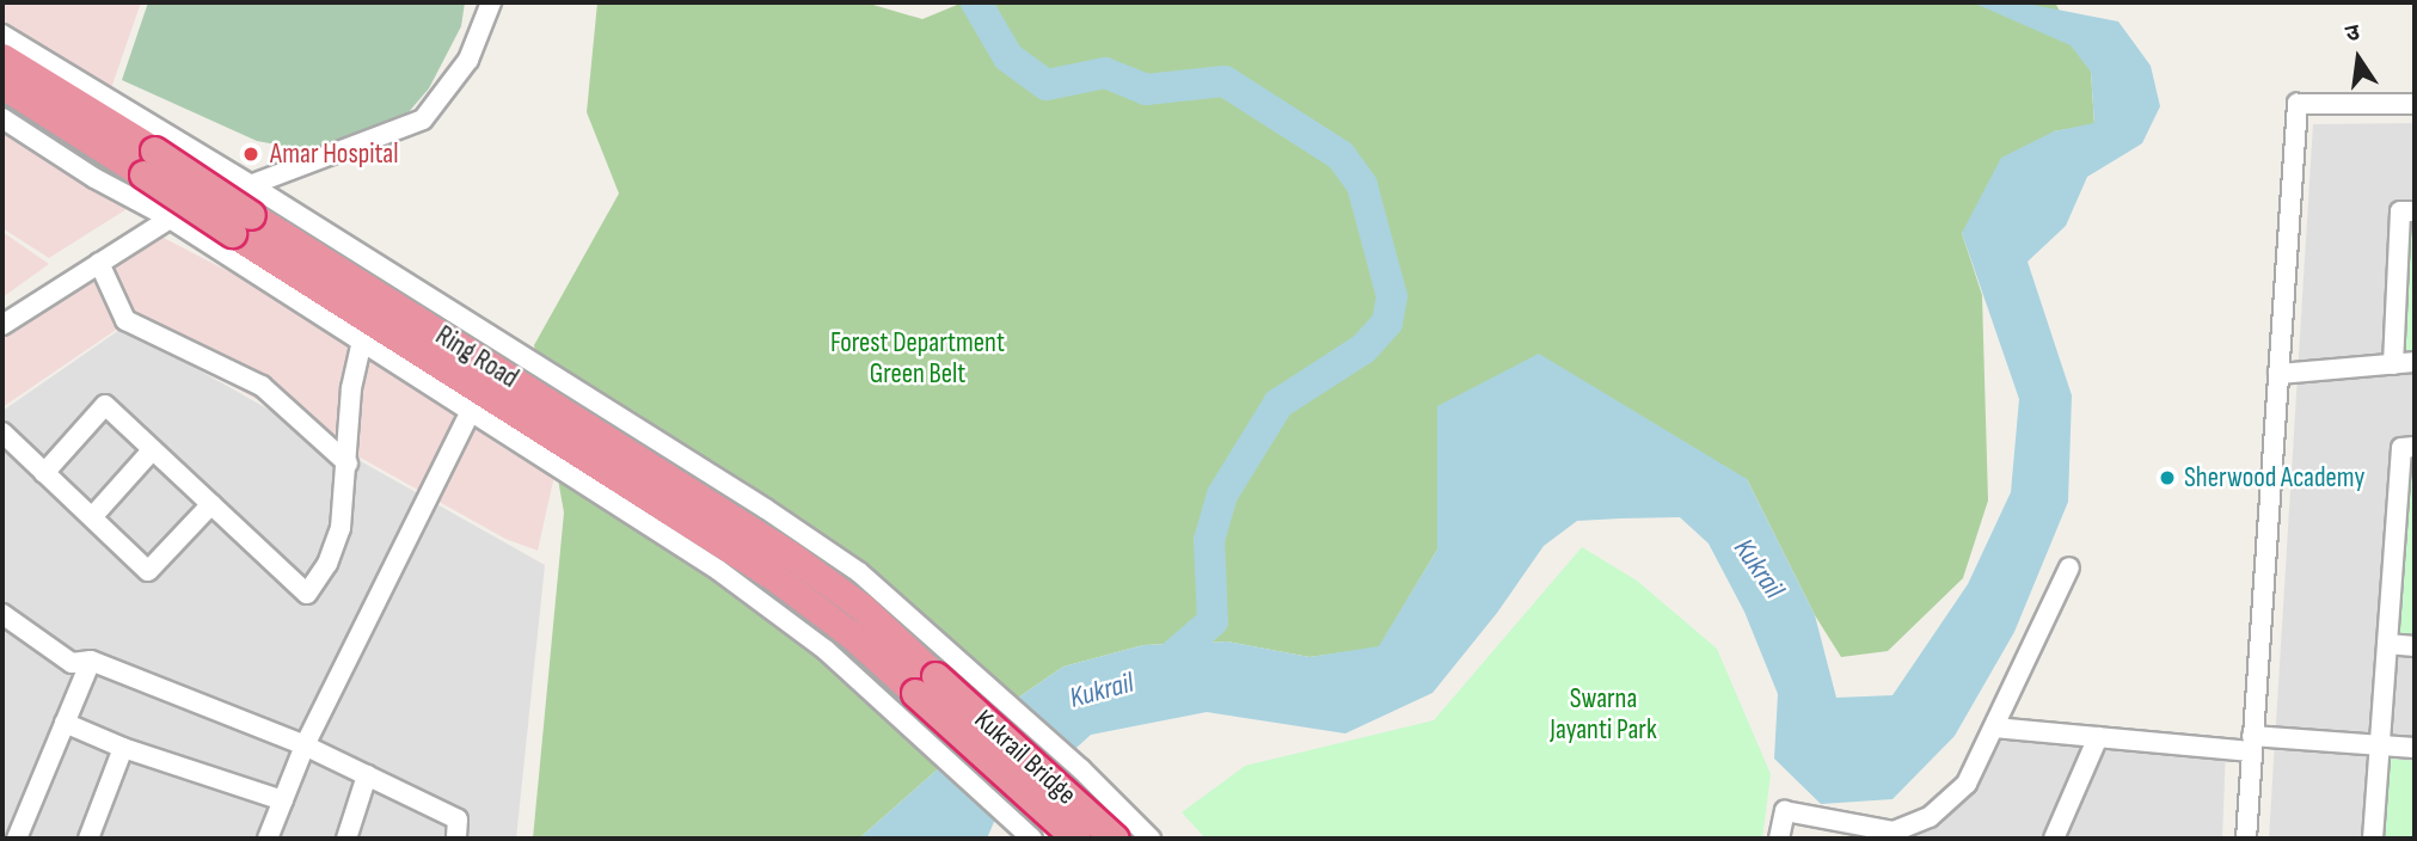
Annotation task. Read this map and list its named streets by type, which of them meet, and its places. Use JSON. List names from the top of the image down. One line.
{"streets":{"highway":["Ring Road","Kukrail Bridge"]},"crossings":[["Ring Road","Kukrail Bridge"]],"water":["Kukrail"],"parks":["Forest Department Green Belt","Swarna Jayanti Park"],"places":["Amar Hospital","Sherwood Academy"],"north":"top"}
